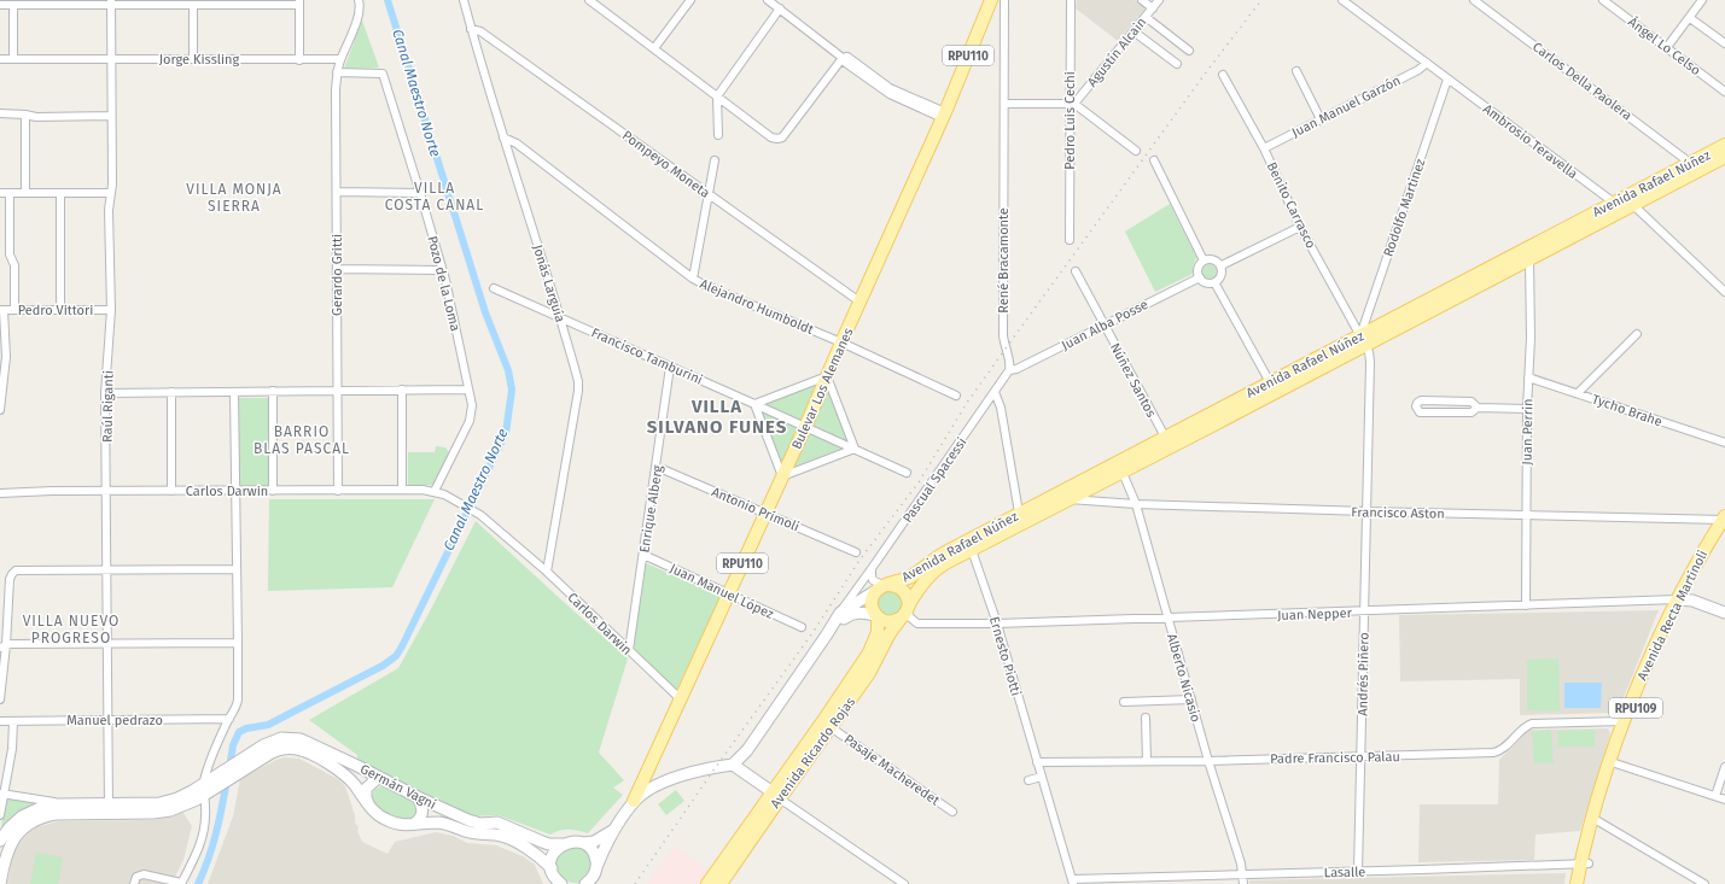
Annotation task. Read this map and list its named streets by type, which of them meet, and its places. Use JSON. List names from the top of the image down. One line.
{"streets":{"main road":["RPU110","Avenida Rafael Núñez","Bulevar Los Alemanes","Juan Nepper","Avenida Recta Martinoli","RPU109","Avenida Ricardo Rojas","Germán Vagni"],"street":["Ángel Lo Celso","Agustín Alcain","Jorge Kissling","Carlos Della Paolera","Juan Manuel Garzón","Pedro Luis Cechi","Ambrosio Teravella","Pompeyo Moneta","Benito Carrasco","Rodolfo Martinez","René Bracamonte","Gerardo Gritti","Pozo de la Loma","Jonás Larguía","Alejandro Humboldt","Pedro Vittori","Juan Alba Posse","Francisco Tamburini","Núñez Santos","Raúl Riganti","Tycho Brahe","Juan Perrin","Pascual Spacessi","Carlos Darwin","Enrique Alberg","Antonio Prímoli","Francisco Aston","Juan Manuel López","Ernesto Piotti","Andrés Piñero","Alberto Nicasio","Manuel pedrazo","Padre Francisco Palau","Pasaje Macheredet","Lasalle"]},"crossings":[["Agustín Alcain","Pedro Luis Cechi"],["Jorge Kissling","Gerardo Gritti"],["Jorge Kissling","Raúl Riganti"],["Carlos Della Paolera","Avenida Rafael Núñez"],["Juan Manuel Garzón","Ambrosio Teravella"],["Juan Manuel Garzón","Benito Carrasco"],["Ambrosio Teravella","Avenida Rafael Núñez"],["Ambrosio Teravella","Rodolfo Martinez"],["Pompeyo Moneta","Jonás Larguía"],["Pompeyo Moneta","Bulevar Los Alemanes"],["Avenida Rafael Núñez","Benito Carrasco"],["Avenida Rafael Núñez","Rodolfo Martinez"],["Avenida Rafael Núñez","Núñez Santos"],["Avenida Rafael Núñez","Juan Perrin"],["Avenida Rafael Núñez","Pascual Spacessi"],["Avenida Rafael Núñez","Francisco Aston"],["Avenida Rafael Núñez","Juan Nepper"],["Avenida Rafael Núñez","Ernesto Piotti"],["Avenida Rafael Núñez","Andrés Piñero"],["Avenida Rafael Núñez","Alberto Nicasio"],["Avenida Rafael Núñez","Avenida Ricardo Rojas"],["Benito Carrasco","Rodolfo Martinez"],["Benito Carrasco","Andrés Piñero"],["Rodolfo Martinez","Andrés Piñero"],["René Bracamonte","Juan Alba Posse"],["Gerardo Gritti","Pozo de la Loma"],["Gerardo Gritti","Carlos Darwin"],["Pozo de la Loma","Carlos Darwin"],["Jonás Larguía","Alejandro Humboldt"],["Jonás Larguía","Francisco Tamburini"],["Jonás Larguía","Carlos Darwin"],["Alejandro Humboldt","Bulevar Los Alemanes"],["Pedro Vittori","Raúl Riganti"],["Juan Alba Posse","Núñez Santos"],["Francisco Tamburini","Bulevar Los Alemanes"],["Francisco Tamburini","Enrique Alberg"],["Bulevar Los Alemanes","Carlos Darwin"],["Bulevar Los Alemanes","Antonio Prímoli"],["Bulevar Los Alemanes","Juan Manuel López"],["Raúl Riganti","Carlos Darwin"],["Raúl Riganti","Manuel pedrazo"],["Tycho Brahe","Juan Perrin"],["Juan Perrin","Francisco Aston"],["Juan Perrin","Juan Nepper"],["Carlos Darwin","Enrique Alberg"],["Enrique Alberg","Antonio Prímoli"],["Enrique Alberg","Juan Manuel López"],["Francisco Aston","Avenida Recta Martinoli"],["Francisco Aston","Andrés Piñero"],["Francisco Aston","Alberto Nicasio"],["Juan Nepper","Avenida Recta Martinoli"],["Juan Nepper","Ernesto Piotti"],["Juan Nepper","Andrés Piñero"],["Juan Nepper","Alberto Nicasio"],["Juan Nepper","Avenida Ricardo Rojas"],["Avenida Recta Martinoli","Padre Francisco Palau"],["Avenida Recta Martinoli","Lasalle"],["Ernesto Piotti","Padre Francisco Palau"],["Andrés Piñero","Padre Francisco Palau"],["Andrés Piñero","Lasalle"],["Alberto Nicasio","Padre Francisco Palau"],["Alberto Nicasio","Lasalle"],["Avenida Ricardo Rojas","Pasaje Macheredet"]],"districts":["VILLA COSTA CANAL","VILLA MONJA SIERRA","VILLA SILVANO FUNES","BARRIO BLAS PASCAL","VILLA NUEVO PROGRESO"],"water":["Canal Maestro Norte"]}
